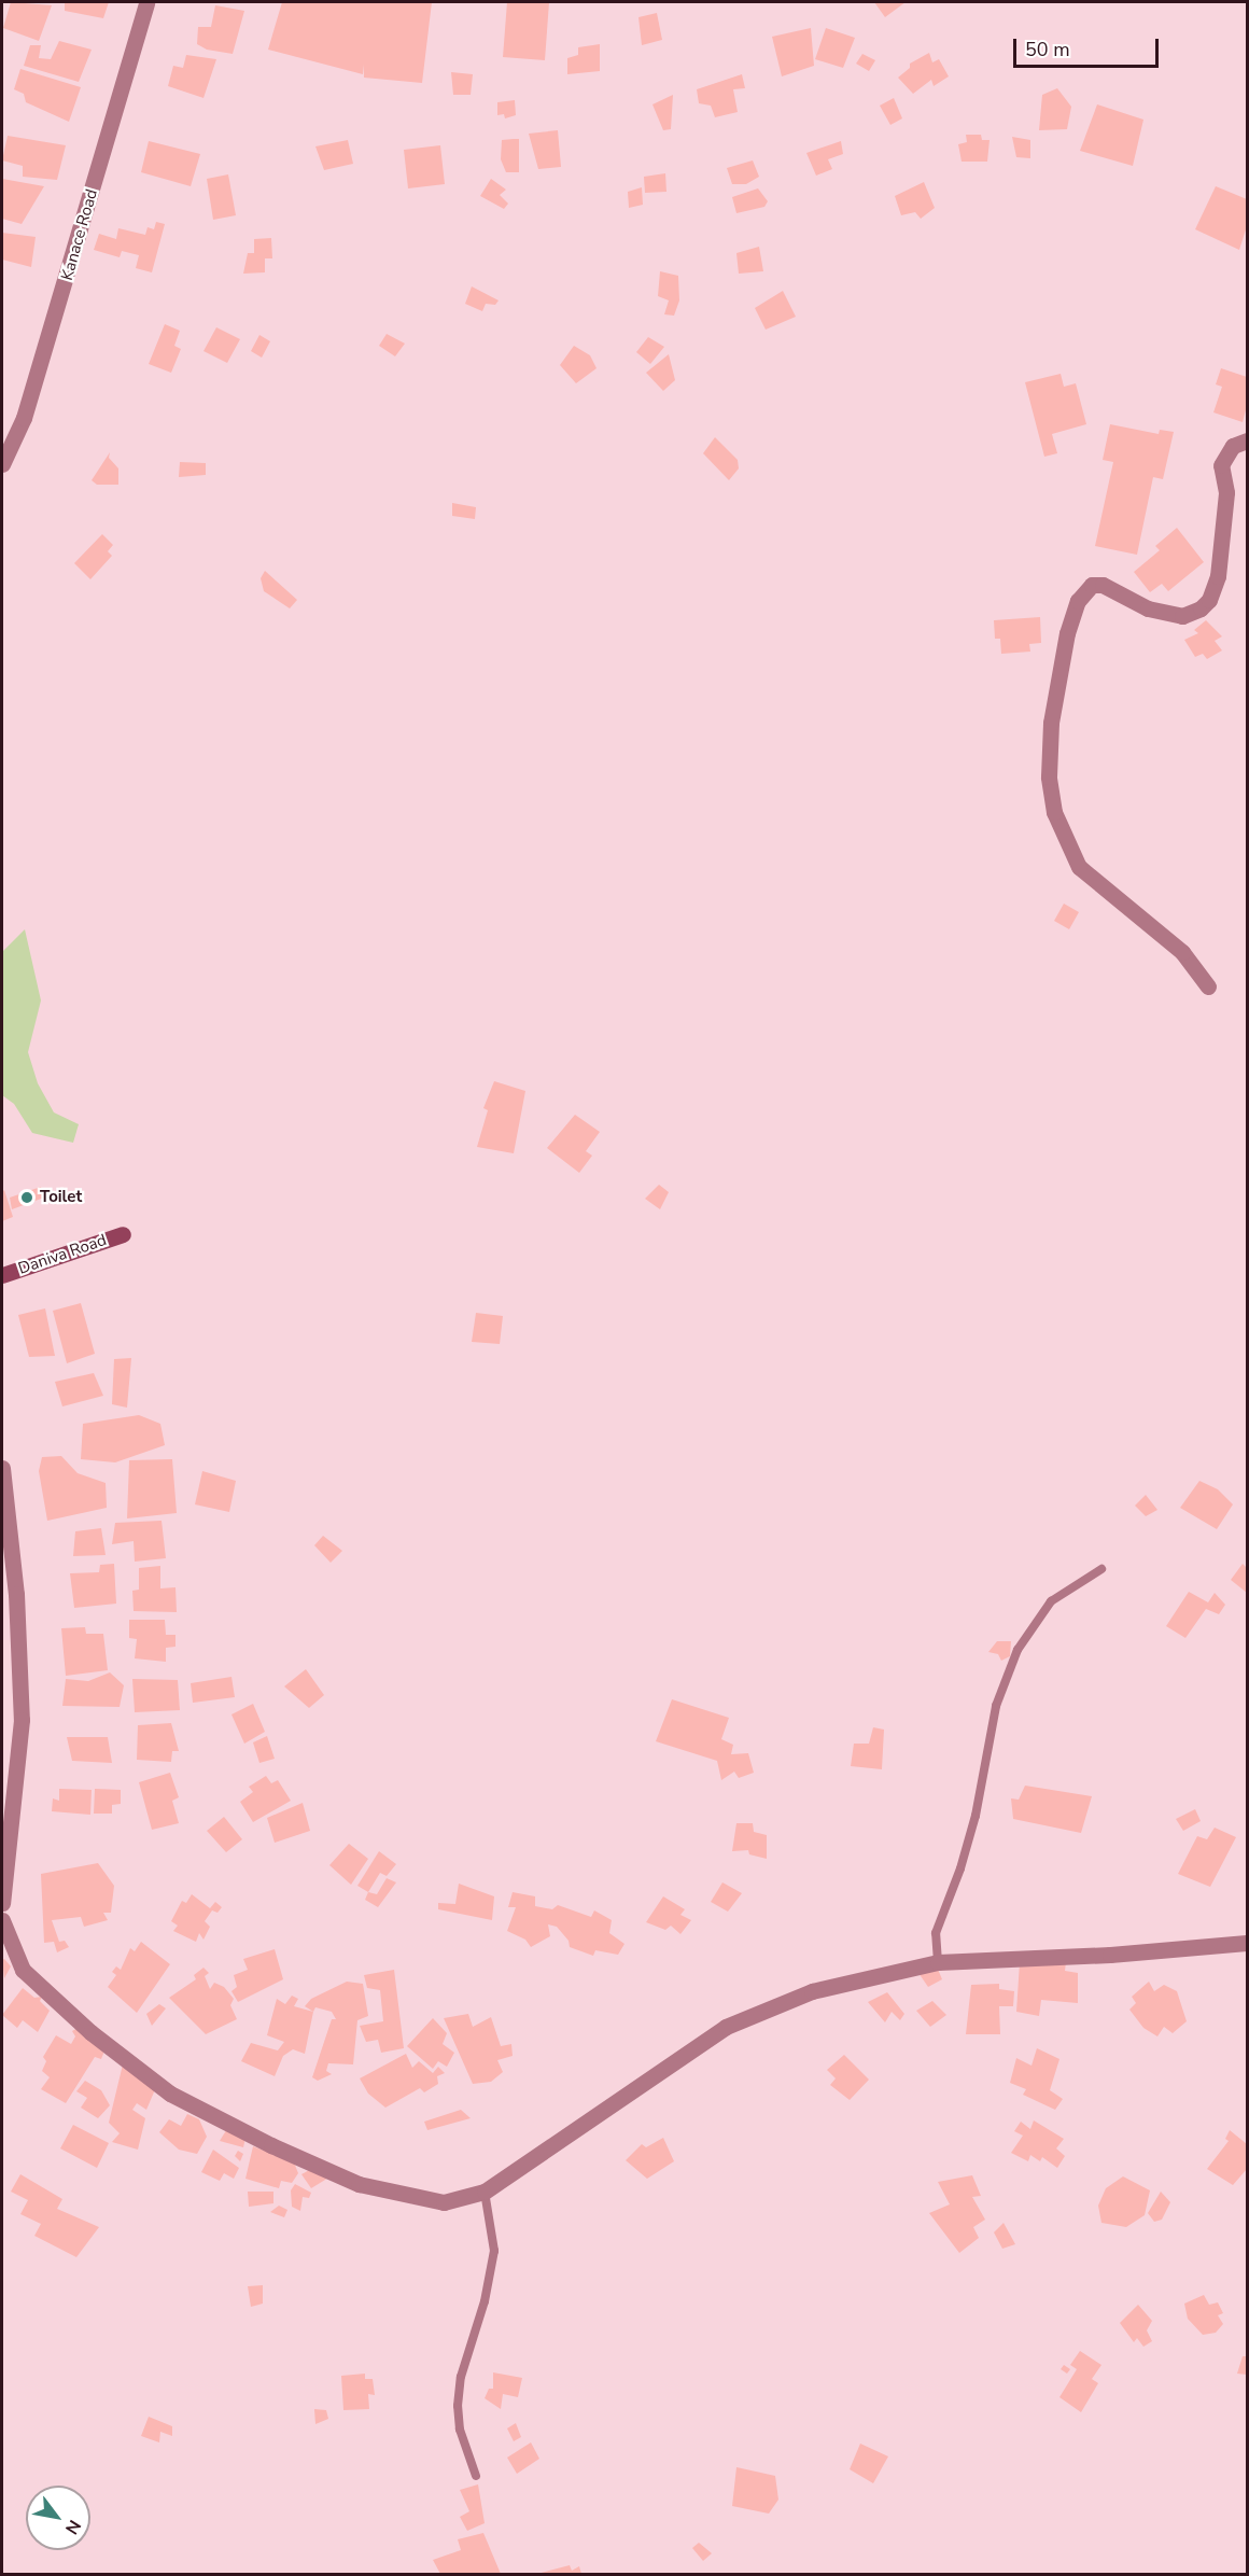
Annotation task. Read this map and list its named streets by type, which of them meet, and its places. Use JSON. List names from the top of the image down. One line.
{"streets":{"main road":["Daniva Road"],"street":["Kanace Road"]},"places":["Toilet"],"scale_bar":"50 m","north":"bottom right"}
